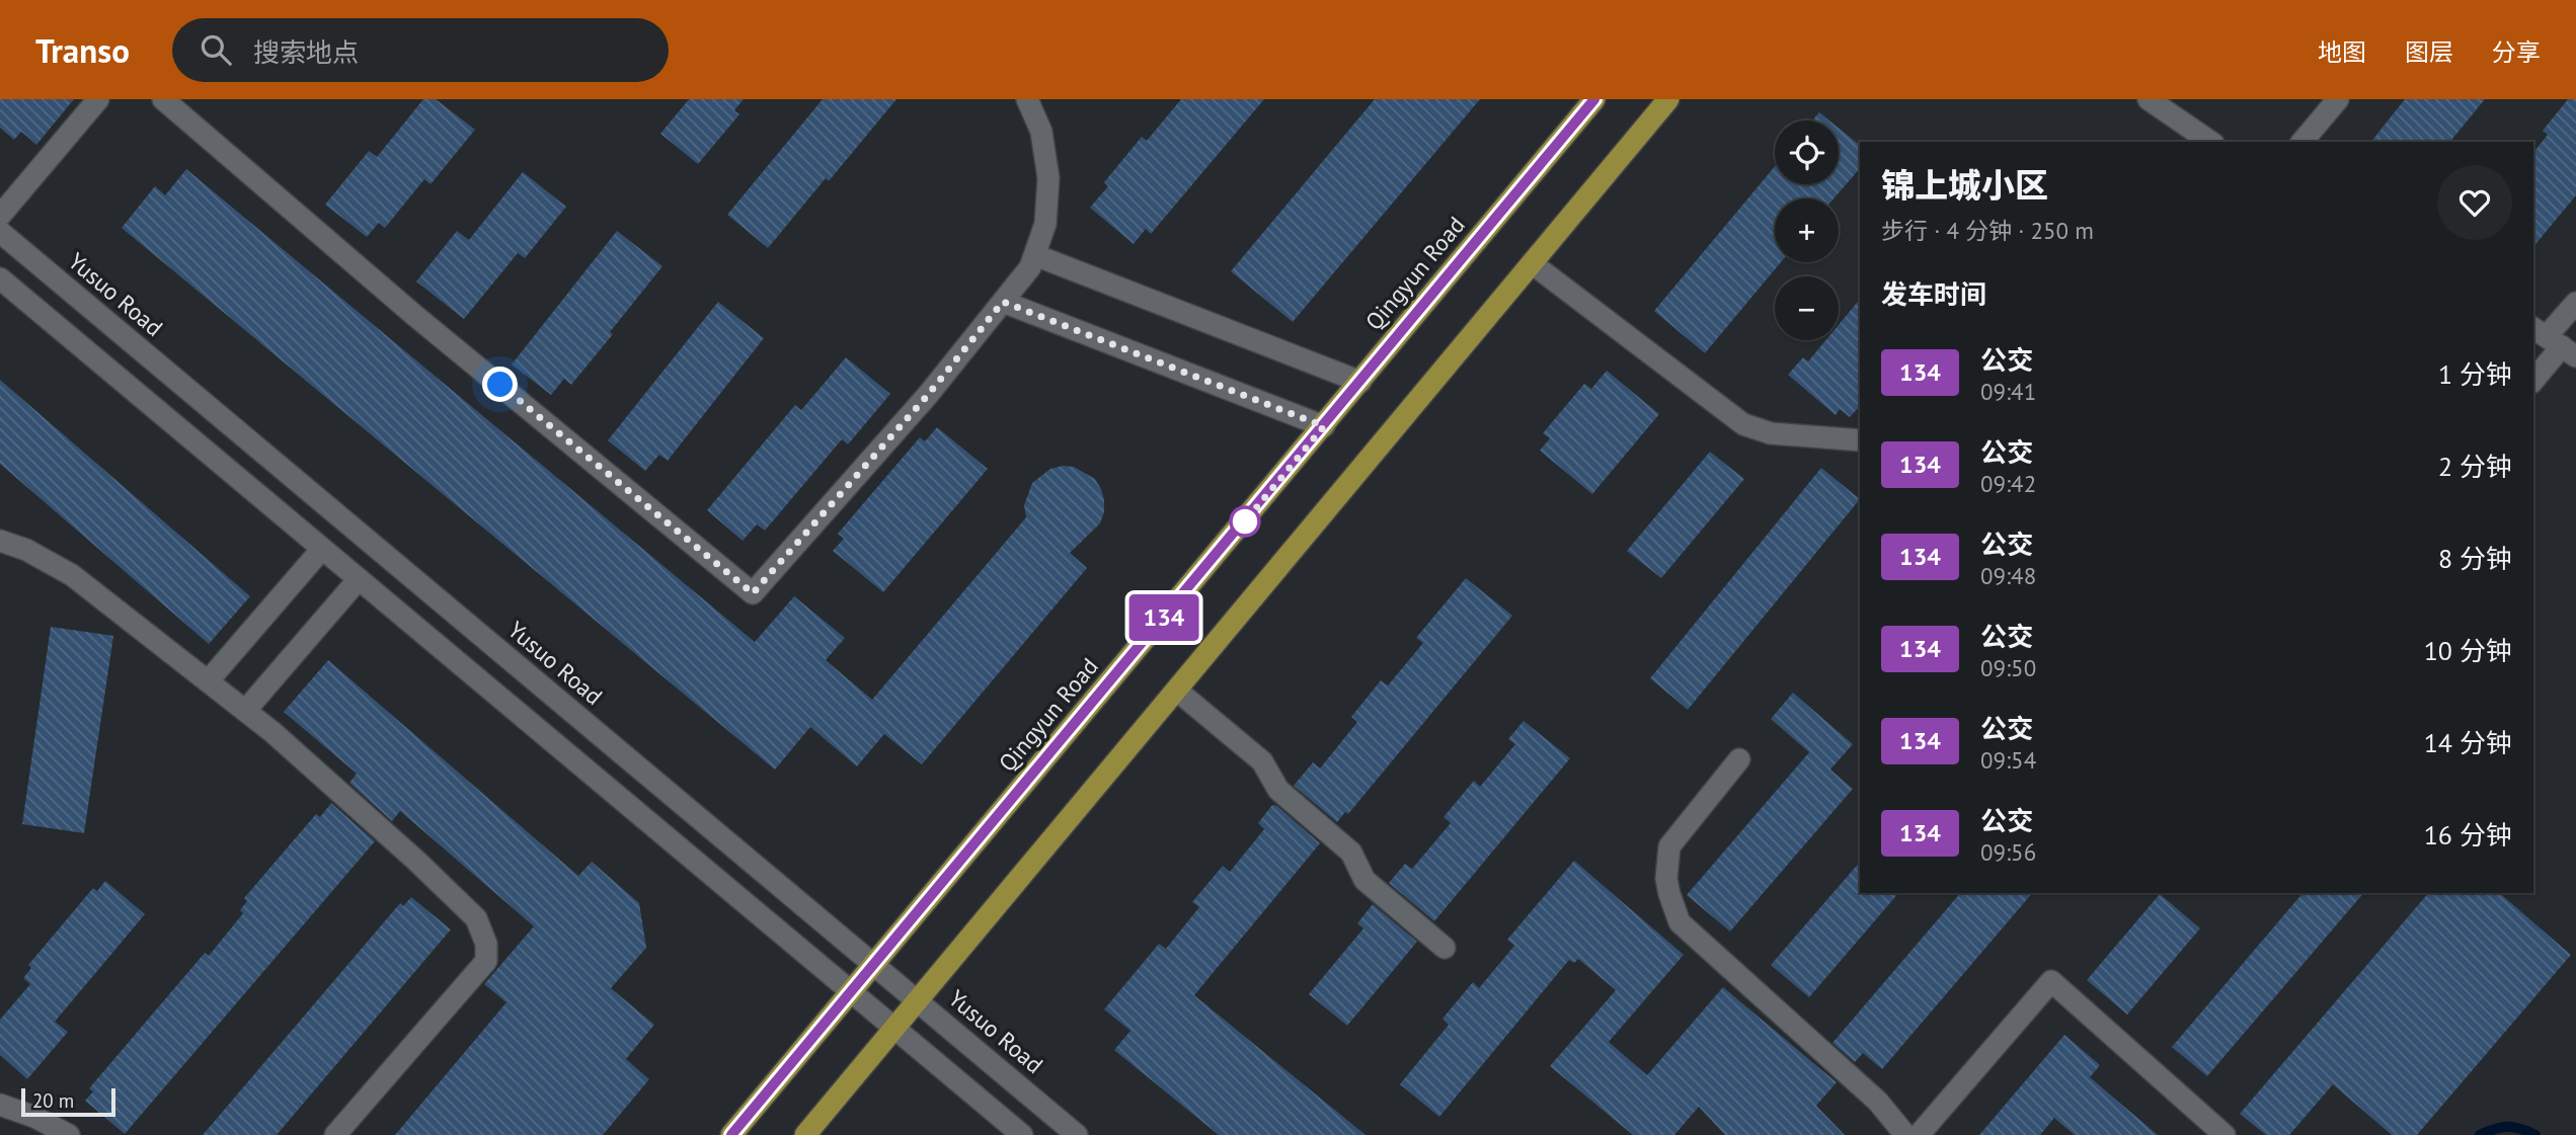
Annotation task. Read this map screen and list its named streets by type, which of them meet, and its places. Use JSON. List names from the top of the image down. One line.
{"streets":{"main road":["Qingyun Road"],"street":["Yusuo Road"]},"crossings":[["Qingyun Road","Yusuo Road"]],"lines":["bus line 134"],"scale_bar":"20 m","page":{"header":"Transo","search":"搜索地点","nav":["地图","图层","分享"],"on_map":"134","map_buttons":["+","−"],"heading":[["锦上城小区","步行 · 4 分钟 · 250 m"],"发车时间"],"list":[{"mark":"134","name":"公交","note":"09:41","value":"1 分钟"},{"mark":"134","name":"公交","note":"09:42","value":"2 分钟"},{"mark":"134","name":"公交","note":"09:48","value":"8 分钟"},{"mark":"134","name":"公交","note":"09:50","value":"10 分钟"},{"mark":"134","name":"公交","note":"09:54","value":"14 分钟"},{"mark":"134","name":"公交","note":"09:56","value":"16 分钟"}],"scale":"20 m"}}
